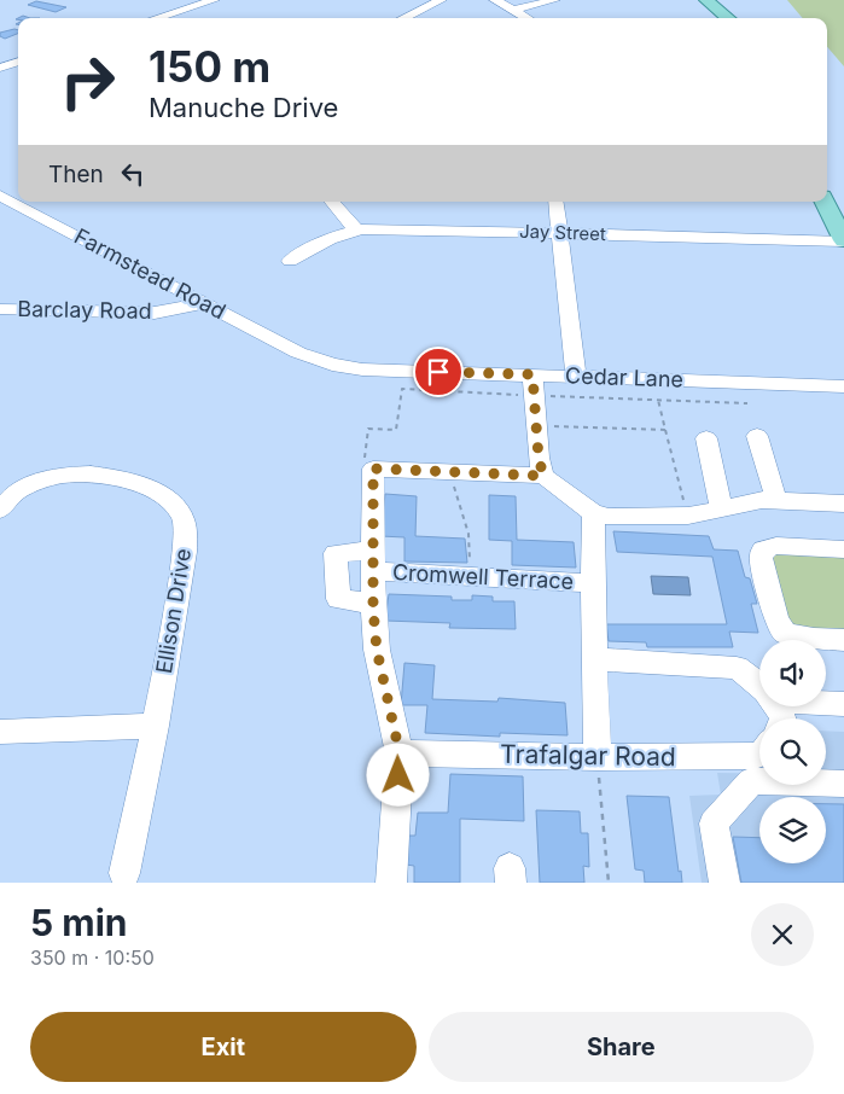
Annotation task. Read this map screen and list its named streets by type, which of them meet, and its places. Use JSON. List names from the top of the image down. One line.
{"streets":{"street":["Jay Street","Farmstead Road","Barclay Road","Cedar Lane","Cromwell Terrace","Ellison Drive","Trafalgar Road"]},"crossings":[["Farmstead Road","Barclay Road"],["Farmstead Road","Cedar Lane"]],"page":{"turn":["150 m","Manuche Drive"],"then":"Then","heading":["5 min","350 m · 10:50"],"buttons":["Exit","Share"]}}
